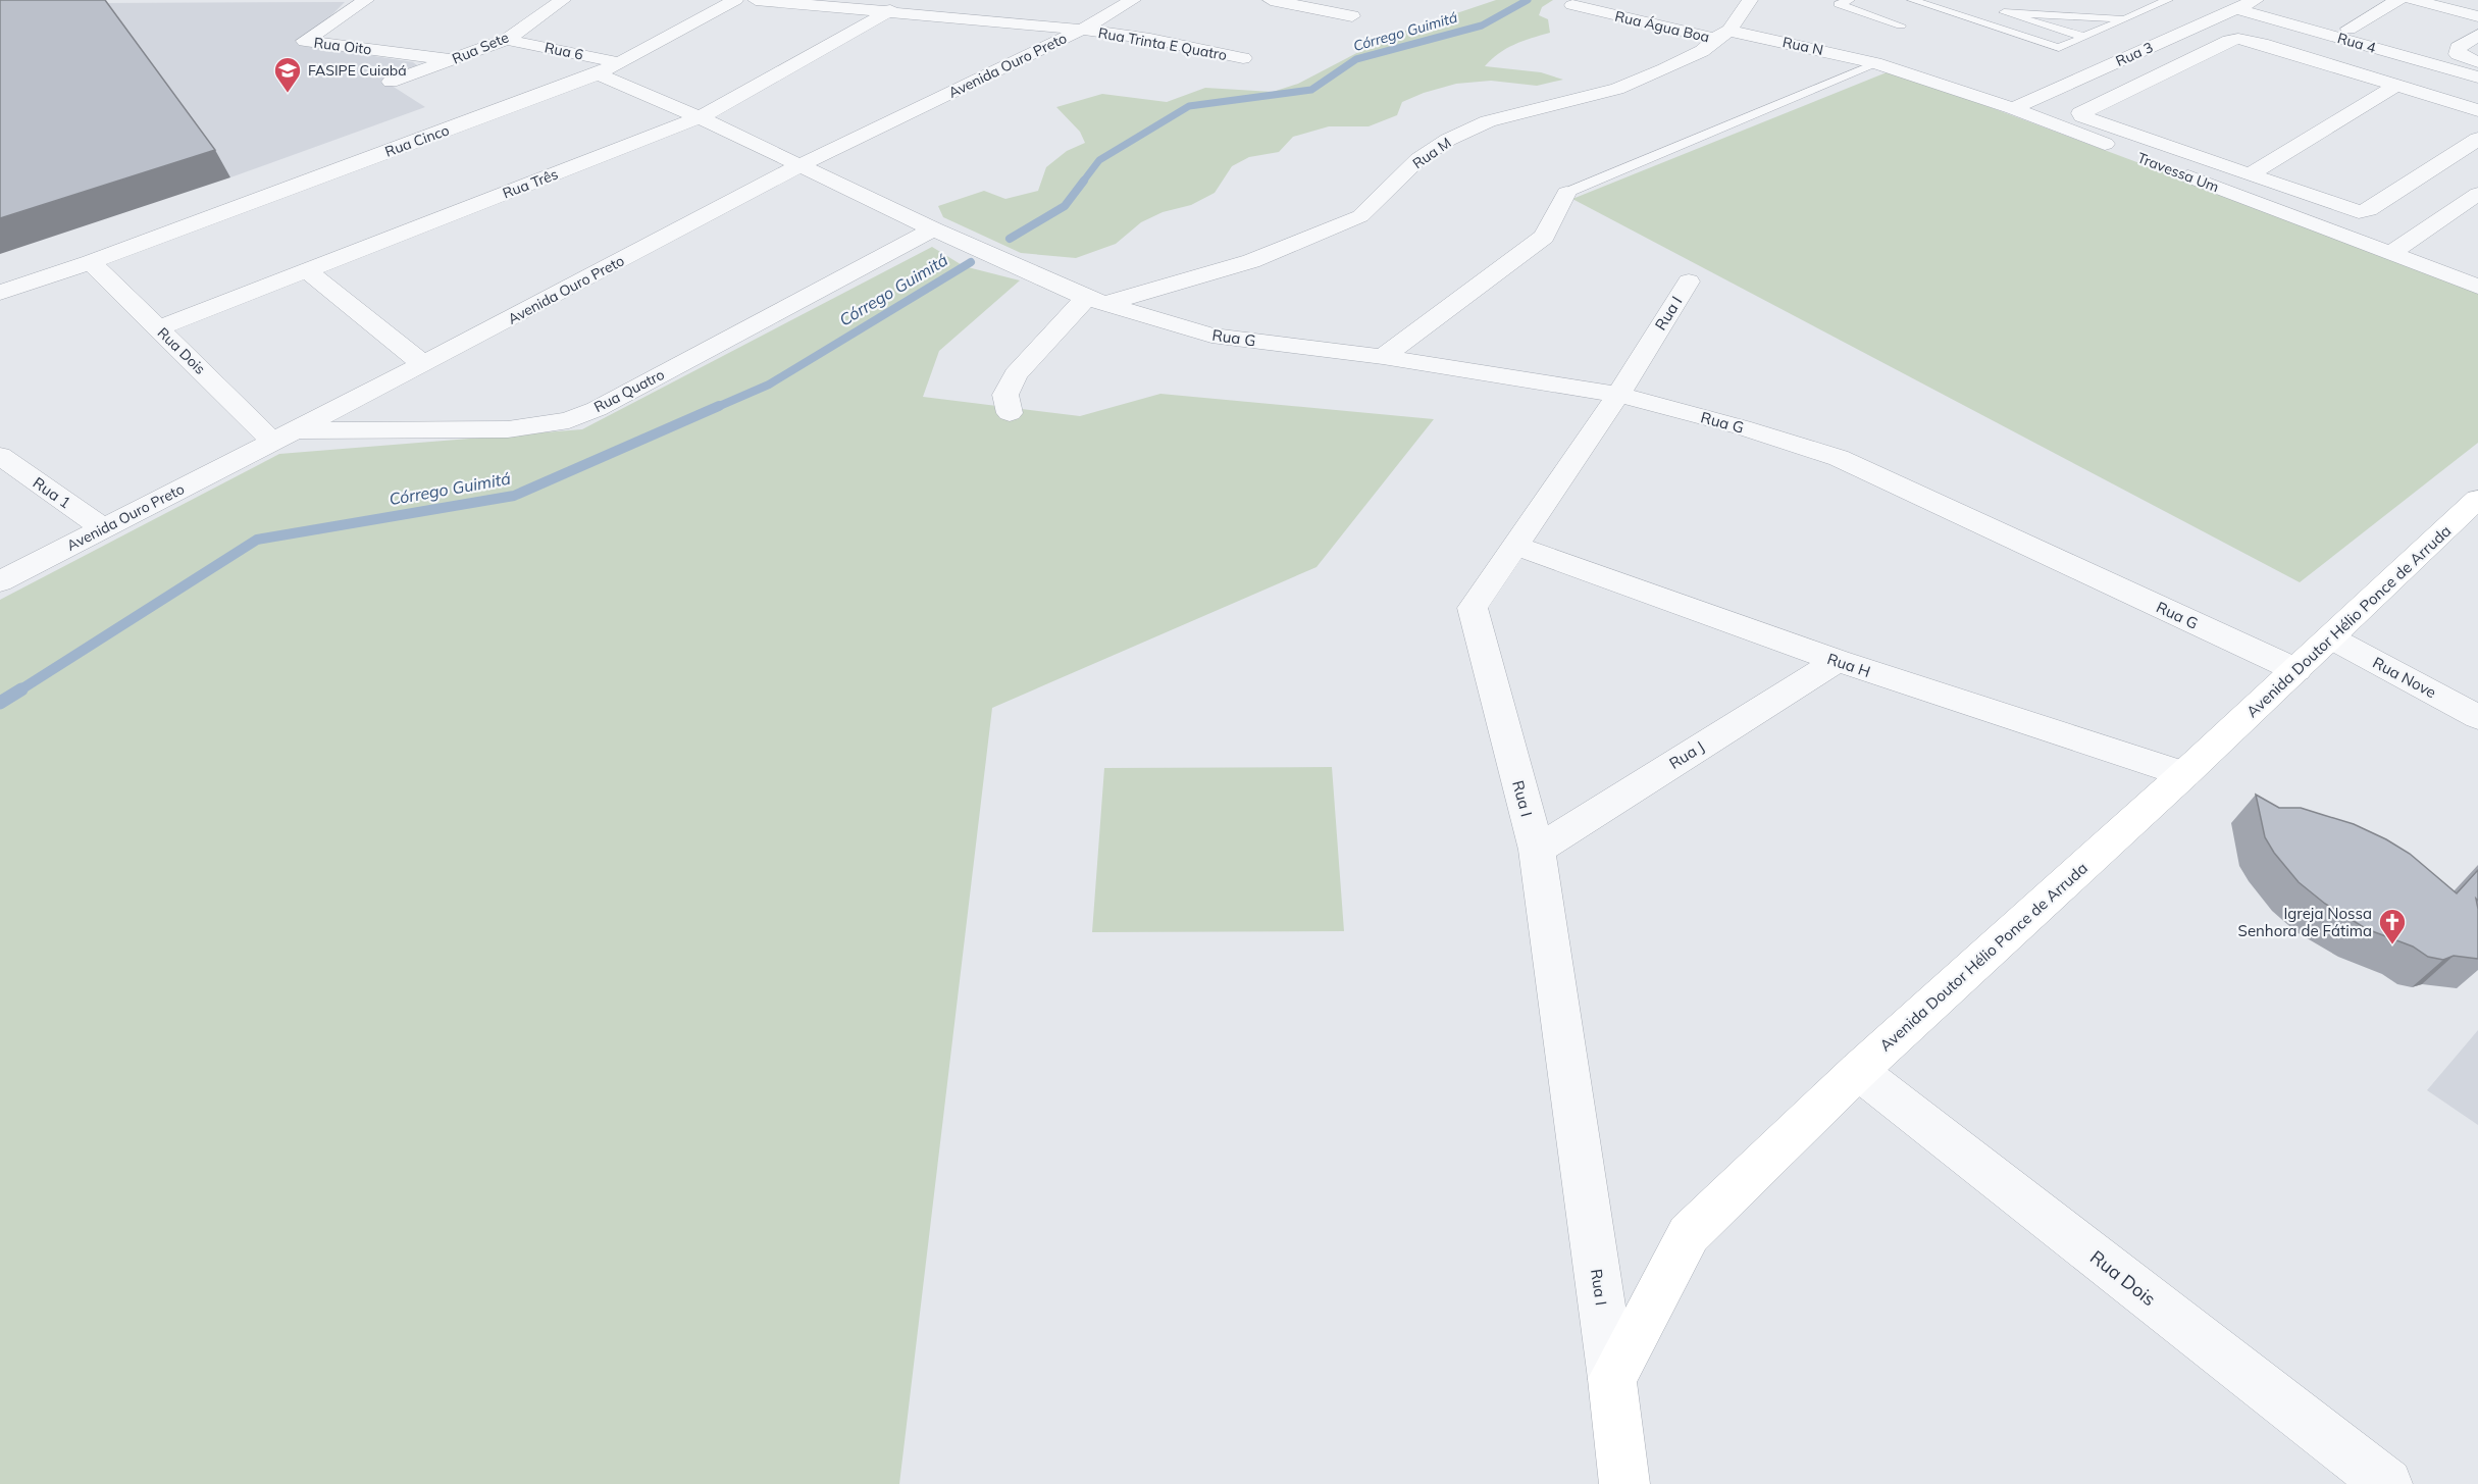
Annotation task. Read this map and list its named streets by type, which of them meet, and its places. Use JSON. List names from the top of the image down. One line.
{"streets":{"street":["Rua Água Boa","Rua 4","Rua Trinta E Quatro","Rua Oito","Rua N","Rua Sete","Rua 6","Rua 3","Avenida Ouro Preto","Rua Cinco","Rua M","Travessa Um","Rua Três","Rua I","Rua G","Rua Dois","Rua Quatro","Rua 1","Avenida Doutor Hélio Ponce de Arruda","Rua H","Rua Nove","Rua J"]},"crossings":[["Rua Água Boa","Rua N"],["Rua Água Boa","Rua M"],["Rua 4","Rua 3"],["Rua Trinta E Quatro","Avenida Ouro Preto"],["Rua Trinta E Quatro","Rua Três"],["Rua Oito","Rua Sete"],["Rua N","Rua M"],["Rua N","Travessa Um"],["Rua Sete","Rua 6"],["Rua 6","Rua Cinco"],["Rua 3","Travessa Um"],["Avenida Ouro Preto","Rua Dois"],["Avenida Ouro Preto","Rua Quatro"],["Avenida Ouro Preto","Rua 1"],["Rua Cinco","Rua Dois"],["Rua M","Rua G"],["Rua Três","Rua Dois"],["Rua I","Rua G"],["Rua I","Avenida Doutor Hélio Ponce de Arruda"],["Rua I","Rua H"],["Rua I","Rua J"],["Rua G","Avenida Doutor Hélio Ponce de Arruda"],["Rua Dois","Rua Quatro"],["Rua Dois","Avenida Doutor Hélio Ponce de Arruda"],["Avenida Doutor Hélio Ponce de Arruda","Rua H"],["Avenida Doutor Hélio Ponce de Arruda","Rua Nove"],["Rua H","Rua J"]],"water":["Córrego Guimitá"],"places":{"school or university":["FASIPE Cuiabá"],"church":["Igreja Nossa Senhora de Fátima"]}}
